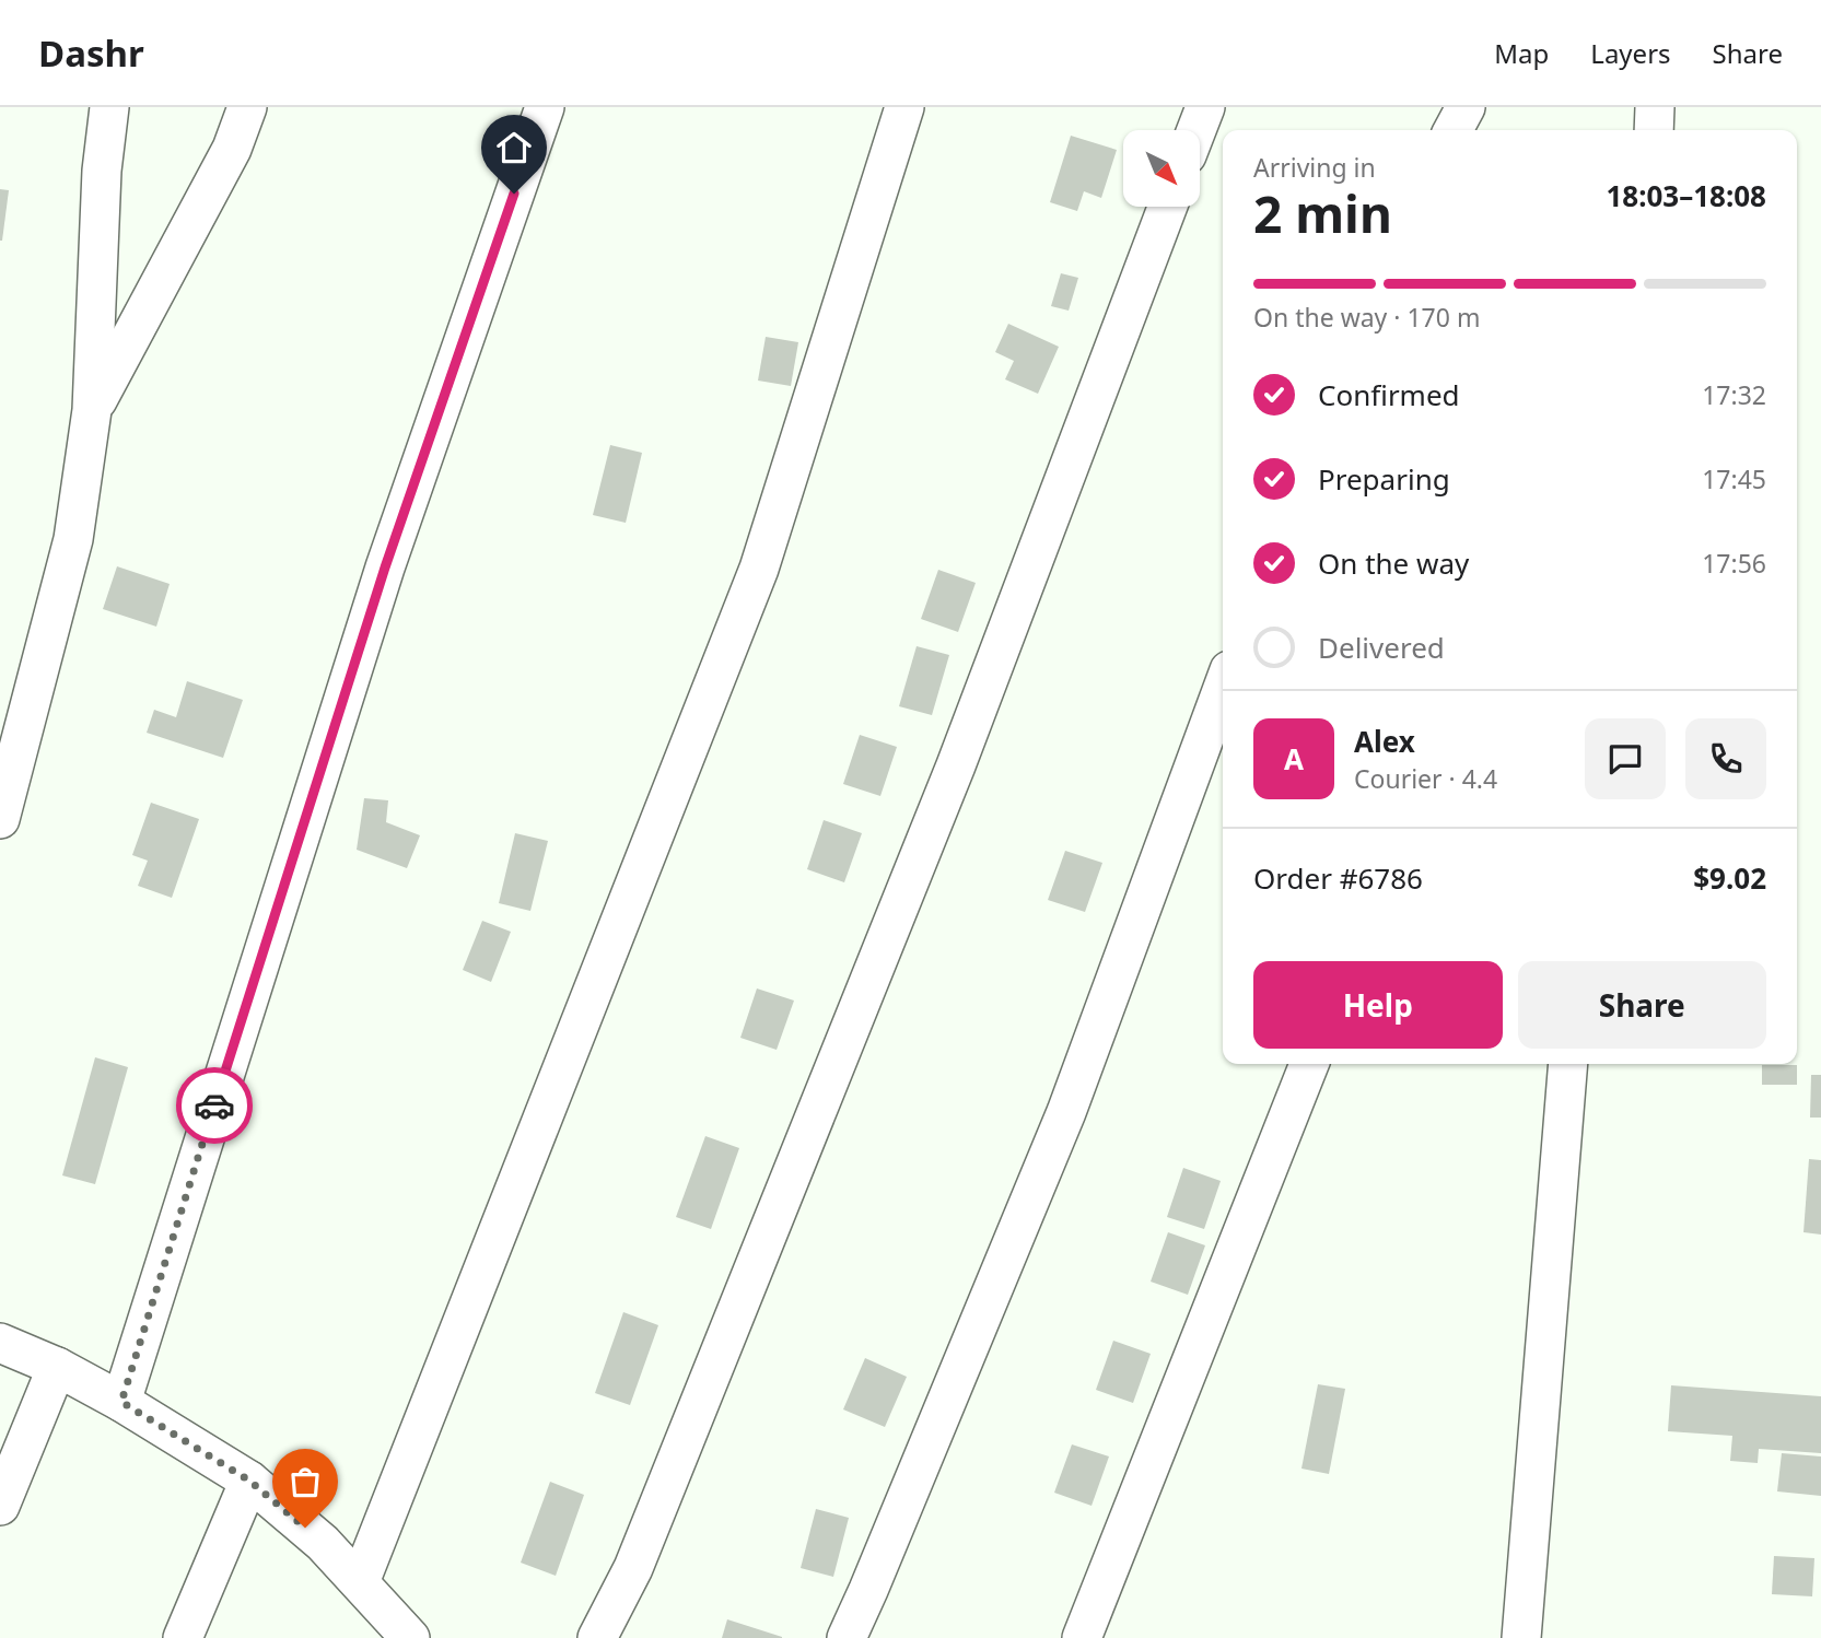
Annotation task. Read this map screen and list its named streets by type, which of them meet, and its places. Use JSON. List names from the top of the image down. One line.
{"north":"bottom right","page":{"header":"Dashr","nav":["Map","Layers","Share"],"heading":["2 min","Arriving in","18:03–18:08"],"panel":["Alex","Courier · 4.4","Order #6786","$9.02"],"bar":"On the way · 170 m","list":[["Confirmed","17:32"],["Preparing","17:45"],["On the way","17:56"],"Delivered"],"round":"A","buttons":["Help","Share"]}}
